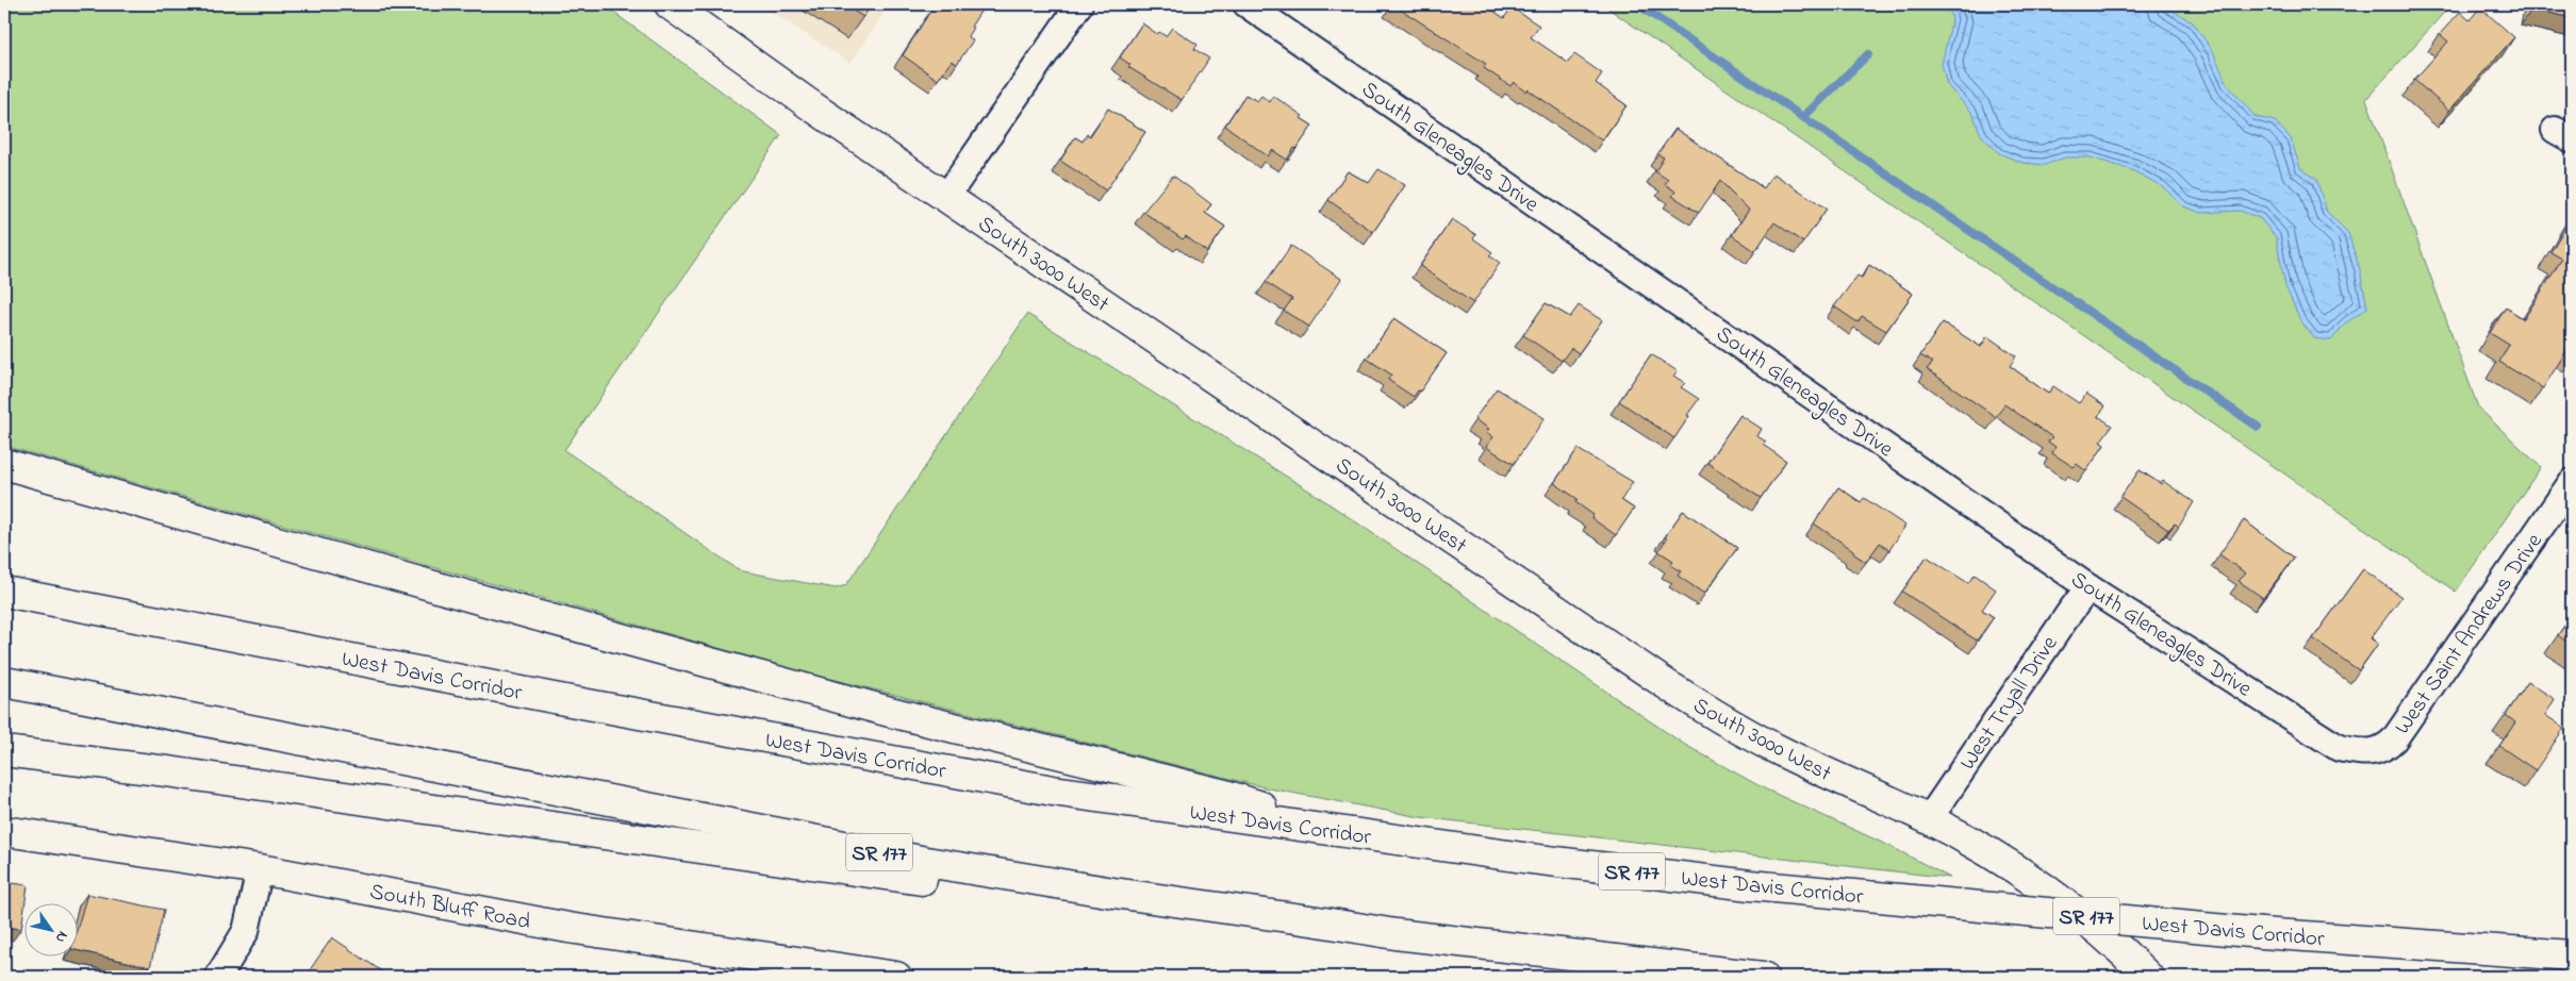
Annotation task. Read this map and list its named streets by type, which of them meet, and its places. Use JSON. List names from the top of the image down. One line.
{"streets":{"main road":["South 3000 West","West Davis Corridor","SR 177","South Bluff Road"],"street":["South Gleneagles Drive","West Saint Andrews Drive","West Tryall Drive"]},"crossings":[["South Gleneagles Drive","West Saint Andrews Drive"],["South Gleneagles Drive","West Tryall Drive"],["South 3000 West","West Tryall Drive"]],"north":"bottom right"}
